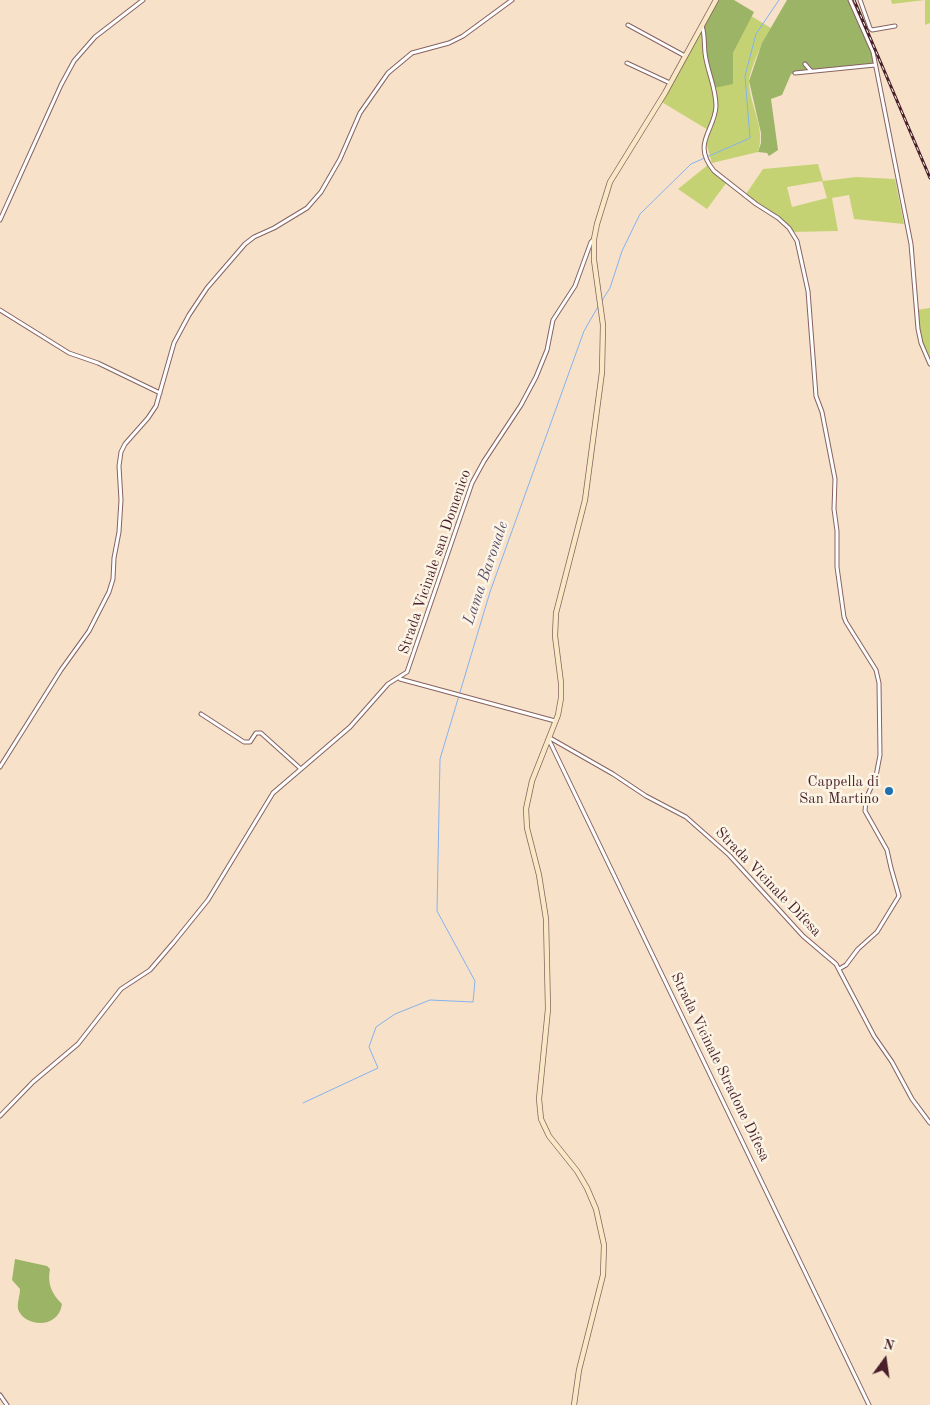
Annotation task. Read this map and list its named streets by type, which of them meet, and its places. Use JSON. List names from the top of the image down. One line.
{"streets":{"street":["Strada Vicinale san Domenico","Strada Vicinale Difesa","Strada Vicinale Stradone Difesa"]},"crossings":[["Strada Vicinale Difesa","Strada Vicinale Stradone Difesa"]],"water":["Lama Baronale"],"places":["Cappella di San Martino"],"north":"top"}
